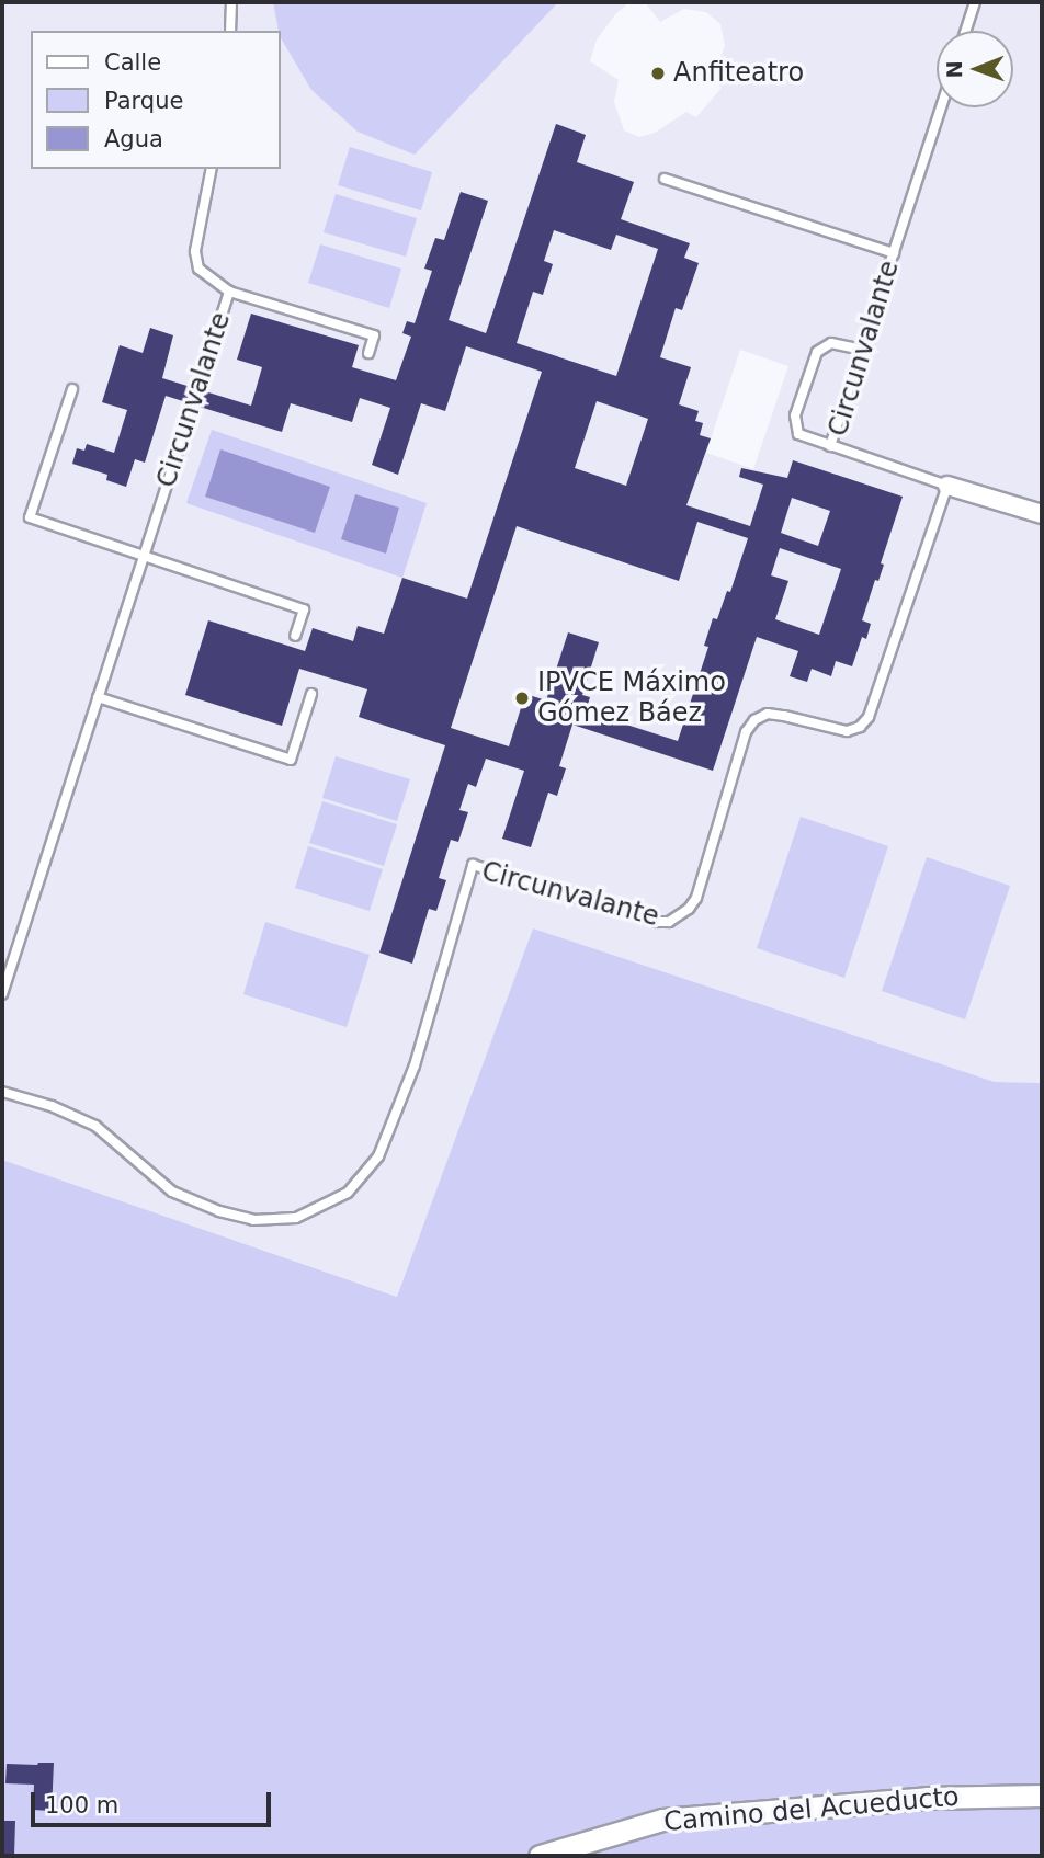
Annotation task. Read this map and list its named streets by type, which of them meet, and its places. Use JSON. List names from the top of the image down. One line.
{"streets":{"street":["Camino del Acueducto"],"lane":["Circunvalante"]},"places":["Anfiteatro","IPVCE Máximo Gómez Báez"],"legend":["Calle","Parque","Agua"],"scale_bar":"100 m","north":"left"}
